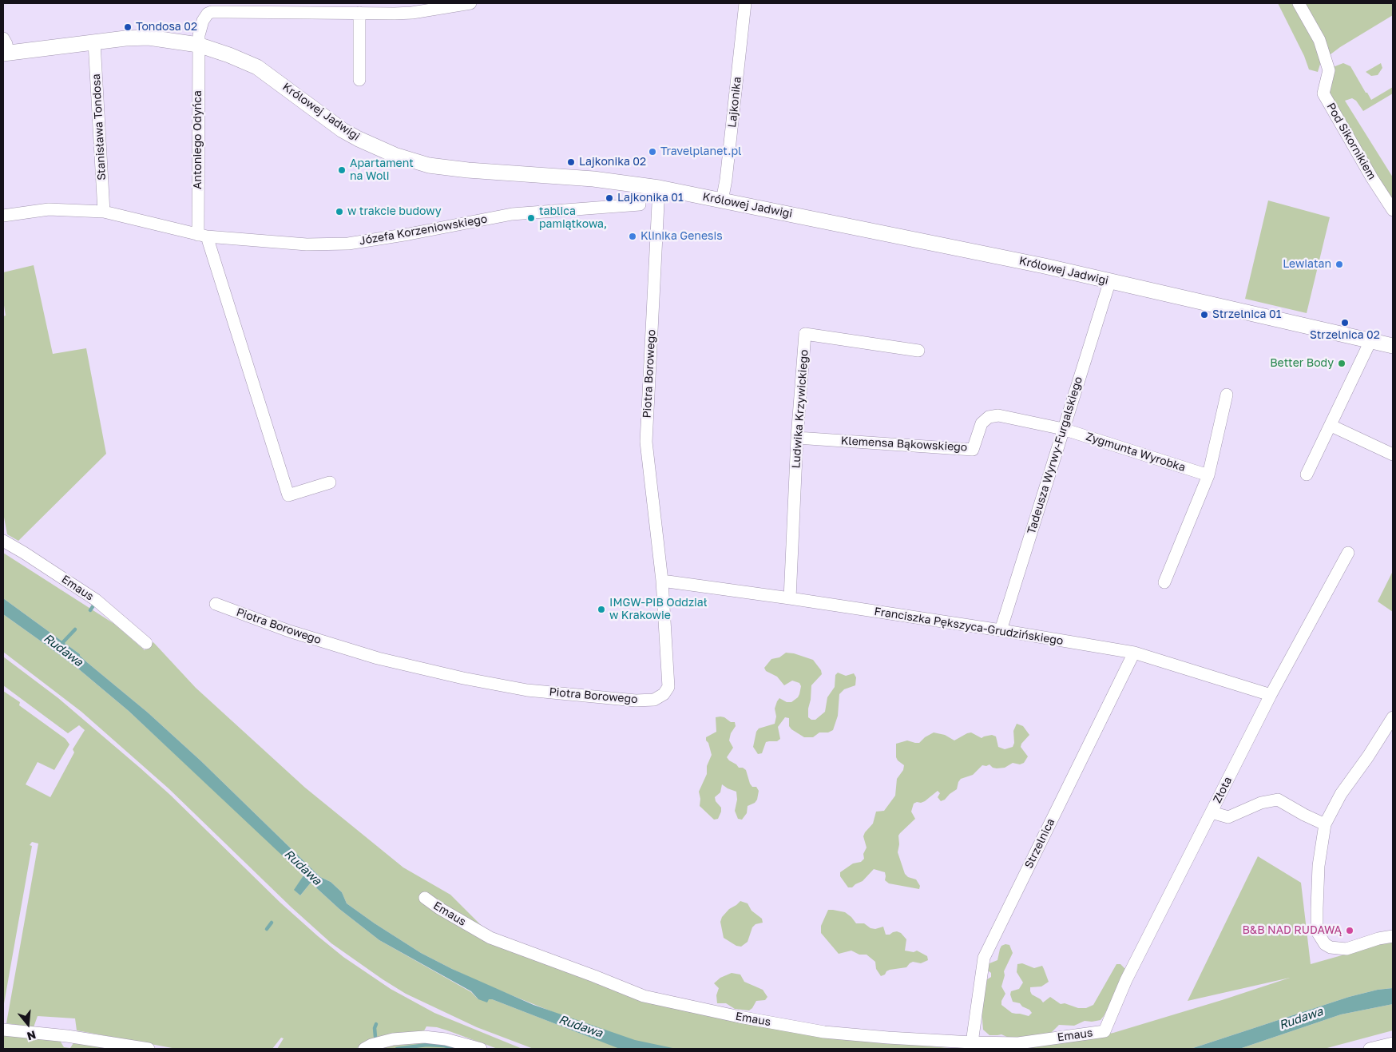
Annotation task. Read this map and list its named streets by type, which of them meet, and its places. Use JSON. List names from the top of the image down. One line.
{"streets":{"street":["Lajkonika","Królowej Jadwigi","Stanisława Tondosa","Antoniego Odyńca","Pod Sikornikiem","Józefa Korzeniowskiego","Piotra Borowego","Ludwika Krzywickiego","Klemensa Bąkowskiego","Zygmunta Wyrobka","Tadeusza Wyrwy-Furgalskiego","Emaus","Franciszka Pększyca-Grudzińskiego","Złota","Strzelnica"]},"crossings":[["Lajkonika","Królowej Jadwigi"],["Królowej Jadwigi","Stanisława Tondosa"],["Królowej Jadwigi","Antoniego Odyńca"],["Królowej Jadwigi","Piotra Borowego"],["Królowej Jadwigi","Tadeusza Wyrwy-Furgalskiego"],["Stanisława Tondosa","Józefa Korzeniowskiego"],["Antoniego Odyńca","Józefa Korzeniowskiego"],["Piotra Borowego","Franciszka Pększyca-Grudzińskiego"],["Ludwika Krzywickiego","Klemensa Bąkowskiego"],["Ludwika Krzywickiego","Franciszka Pększyca-Grudzińskiego"],["Klemensa Bąkowskiego","Zygmunta Wyrobka"],["Klemensa Bąkowskiego","Tadeusza Wyrwy-Furgalskiego"],["Zygmunta Wyrobka","Tadeusza Wyrwy-Furgalskiego"],["Tadeusza Wyrwy-Furgalskiego","Franciszka Pększyca-Grudzińskiego"],["Emaus","Złota"],["Emaus","Strzelnica"],["Franciszka Pększyca-Grudzińskiego","Złota"],["Franciszka Pększyca-Grudzińskiego","Strzelnica"]],"water":["Rudawa"],"places":["Tondosa 02","Travelplanet.pl","Lajkonika 02","Apartament na Woli","Lajkonika 01","w trakcie budowy","tablica pamiątkowa,","Klinika Genesis","Lewiatan","Strzelnica 01","Strzelnica 02","Better Body","IMGW-PIB Oddział w Krakowie","B&B NAD RUDAWĄ"],"north":"bottom"}
